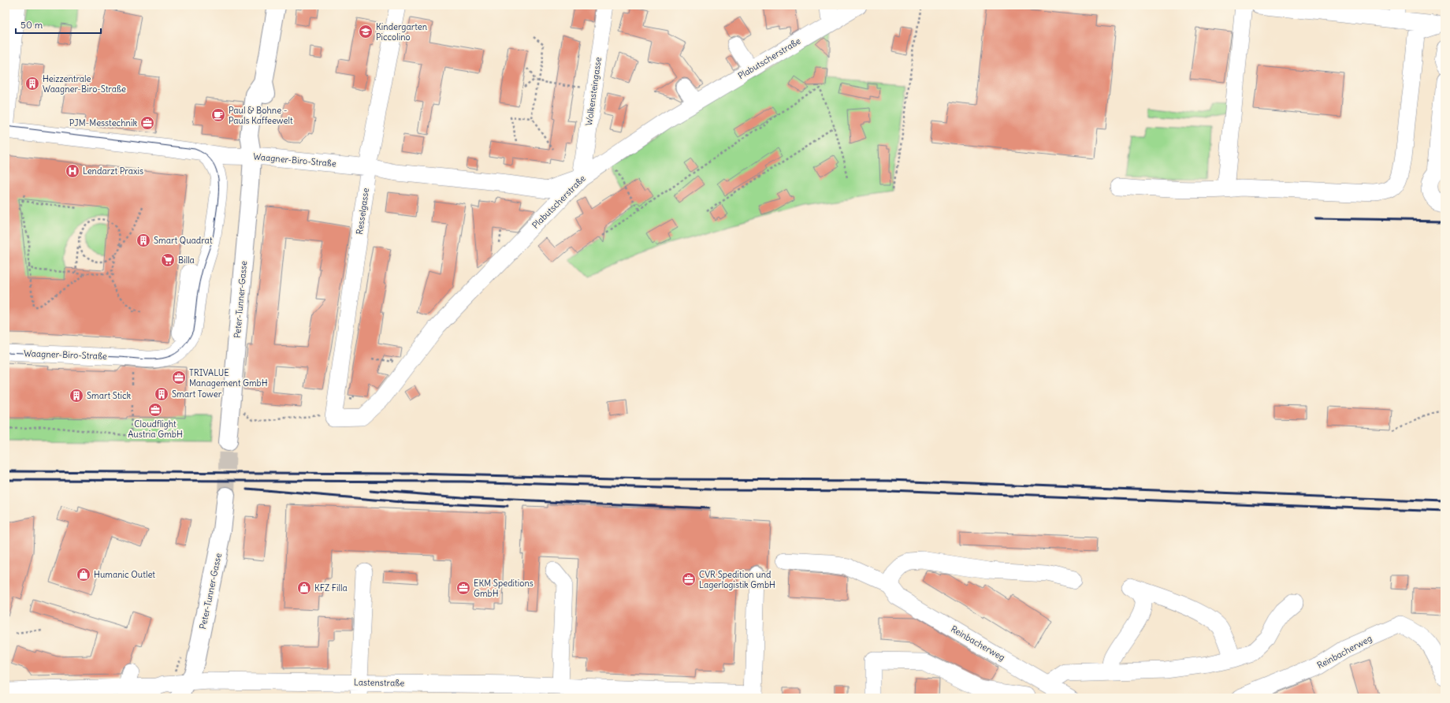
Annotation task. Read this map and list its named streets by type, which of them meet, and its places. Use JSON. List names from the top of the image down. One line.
{"streets":{"main road":["Peter-Tunner-Gasse"],"street":["Plabutscherstraße","Wolkensteingasse","Waagner-Biro-Straße","Resselgasse","Reinbacherweg","Lastenstraße"]},"crossings":[["Plabutscherstraße","Wolkensteingasse"],["Plabutscherstraße","Waagner-Biro-Straße"],["Plabutscherstraße","Resselgasse"],["Wolkensteingasse","Waagner-Biro-Straße"],["Waagner-Biro-Straße","Resselgasse"],["Waagner-Biro-Straße","Peter-Tunner-Gasse"],["Peter-Tunner-Gasse","Lastenstraße"]],"places":{"school or university":["Kindergarten Piccolino"],"building":["Heizzentrale Waagner-Biro-Straße","Smart Quadrat","Smart Tower","Smart Stick"],"cafe":["Paul & Bohne - Pauls Kaffeewelt"],"office":["PJM-Messtechnik","TRIVALUE Management GmbH","Cloudflight Austria GmbH","CVR Spedition und Lagerlogistik GmbH","EKM Speditions GmbH"],"hospital":["Lendarzt Praxis"],"supermarket":["Billa"],"shop":["Humanic Outlet","KFZ Filla"]},"scale_bar":"50 m"}
